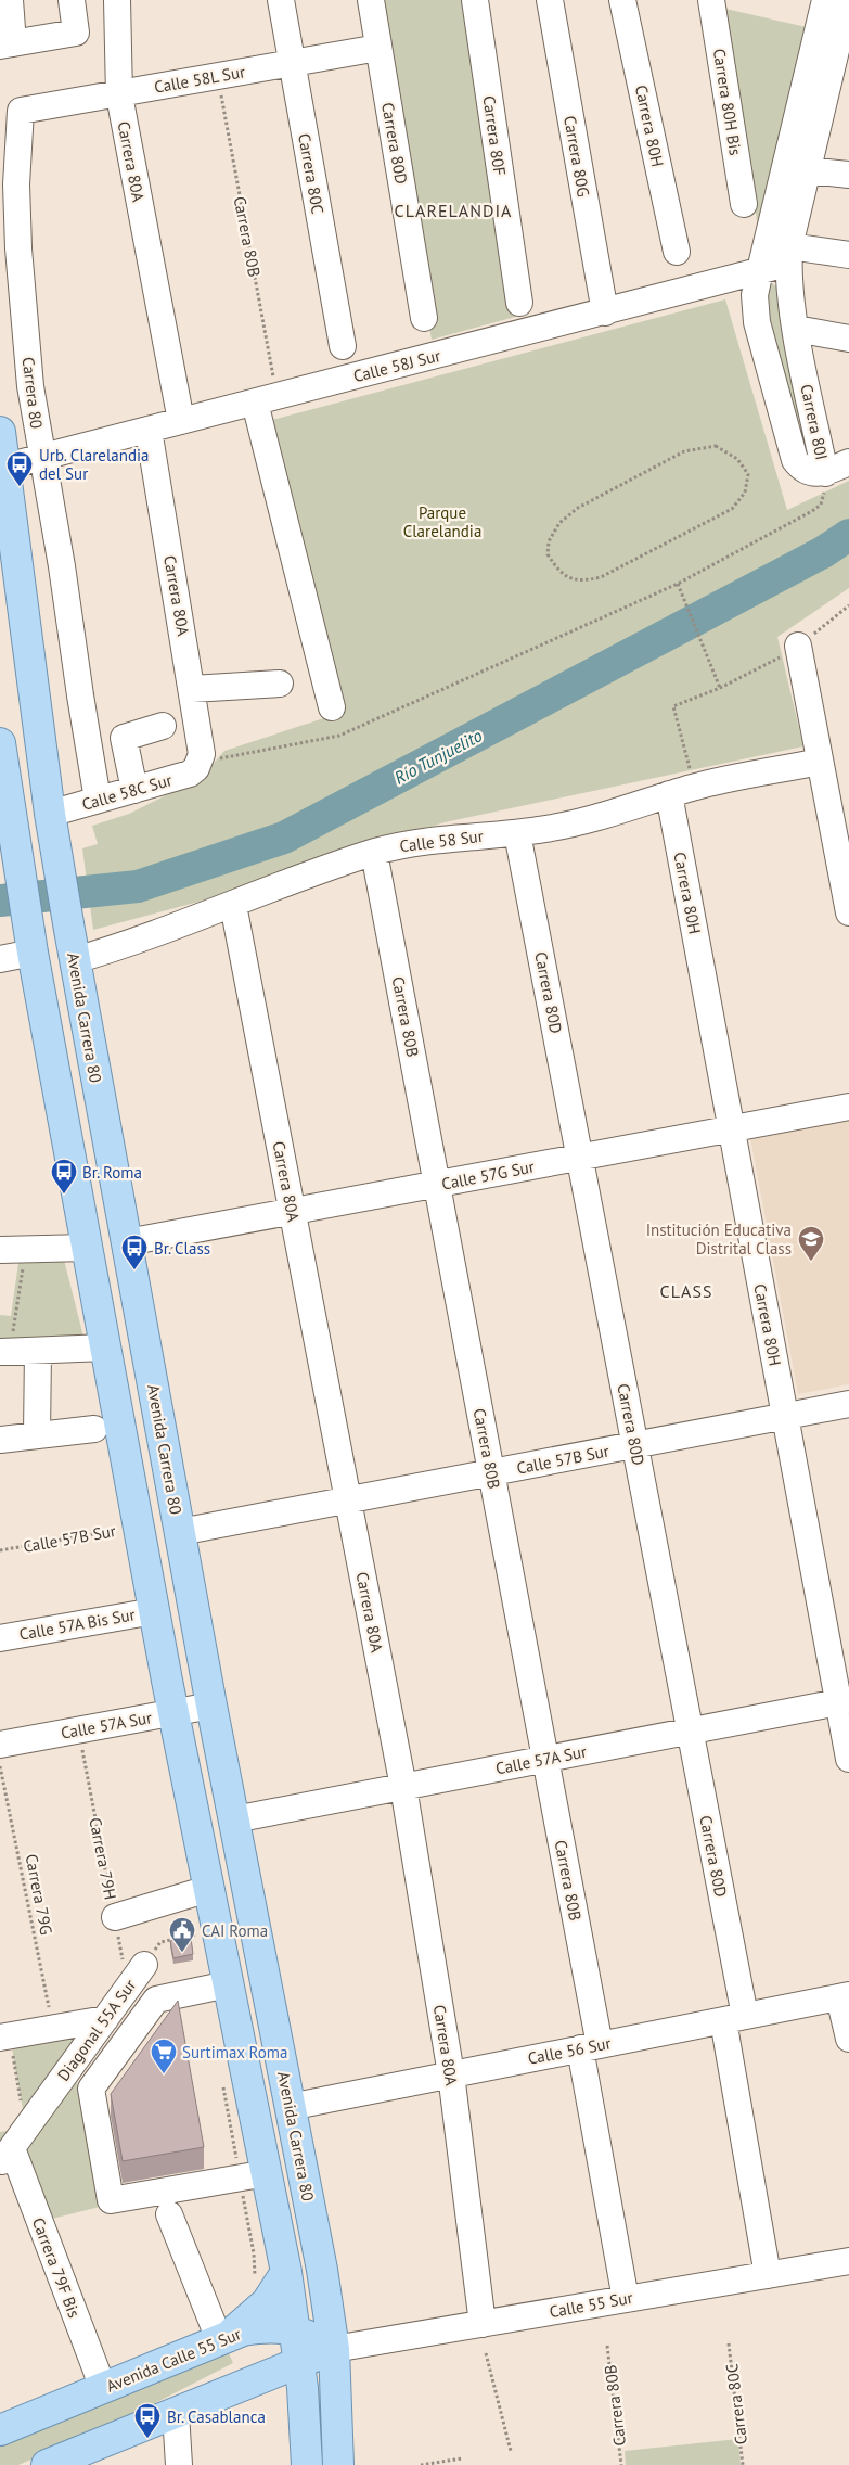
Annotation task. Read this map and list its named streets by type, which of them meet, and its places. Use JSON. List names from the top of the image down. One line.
{"streets":{"main road":["Avenida Carrera 80","Avenida Calle 55 Sur"],"street":["Calle 58L Sur","Carrera 80H Bis","Carrera 80H","Carrera 80F","Carrera 80D","Carrera 80G","Carrera 80A","Carrera 80C","Carrera 80B","Calle 58J Sur","Carrera 80","Carrera 80I","Calle 58C Sur","Calle 58 Sur","Calle 57G Sur","Calle 57B Sur","Calle 57A Bis Sur","Calle 57A Sur","Diagonal 55A Sur","Calle 56 Sur","Carrera 79F Bis","Calle 55 Sur"],"path":["Carrera 79H","Carrera 79G"]},"crossings":[["Calle 58L Sur","Carrera 80D"],["Calle 58L Sur","Carrera 80A"],["Calle 58L Sur","Carrera 80C"],["Calle 58L Sur","Carrera 80B"],["Calle 58L Sur","Carrera 80"],["Carrera 80H","Calle 58 Sur"],["Carrera 80H","Calle 57G Sur"],["Carrera 80H","Calle 57B Sur"],["Carrera 80H","Calle 57A Sur"],["Carrera 80D","Calle 58 Sur"],["Carrera 80D","Calle 57G Sur"],["Carrera 80D","Calle 57B Sur"],["Carrera 80D","Calle 57A Sur"],["Carrera 80D","Calle 56 Sur"],["Carrera 80D","Calle 55 Sur"],["Carrera 80G","Calle 58J Sur"],["Carrera 80A","Calle 58J Sur"],["Carrera 80A","Calle 58C Sur"],["Carrera 80A","Calle 58 Sur"],["Carrera 80A","Calle 57G Sur"],["Carrera 80A","Calle 57B Sur"],["Carrera 80A","Calle 57A Sur"],["Carrera 80A","Calle 56 Sur"],["Carrera 80A","Calle 55 Sur"],["Carrera 80B","Calle 58J Sur"],["Carrera 80B","Calle 58 Sur"],["Carrera 80B","Calle 57G Sur"],["Carrera 80B","Calle 57B Sur"],["Carrera 80B","Calle 57A Sur"],["Carrera 80B","Calle 56 Sur"],["Carrera 80B","Calle 55 Sur"],["Calle 58J Sur","Carrera 80"],["Calle 58J Sur","Carrera 80I"],["Calle 58J Sur","Avenida Carrera 80"],["Carrera 80","Calle 58C Sur"],["Calle 58C Sur","Avenida Carrera 80"],["Calle 58 Sur","Avenida Carrera 80"],["Avenida Carrera 80","Calle 57G Sur"],["Avenida Carrera 80","Calle 57B Sur"],["Avenida Carrera 80","Calle 57A Sur"],["Avenida Carrera 80","Calle 56 Sur"],["Avenida Carrera 80","Calle 55 Sur"],["Avenida Carrera 80","Avenida Calle 55 Sur"],["Calle 57A Sur","Carrera 79H"],["Carrera 79H","Diagonal 55A Sur"],["Diagonal 55A Sur","Carrera 79F Bis"],["Carrera 79F Bis","Avenida Calle 55 Sur"],["Calle 55 Sur","Avenida Calle 55 Sur"]],"districts":["CLARELANDIA","CLASS"],"water":["Río Tunjuelito"],"parks":["Parque Clarelandia"],"places":{"bus stop":["Urb. Clarelandia del Sur","Br. Roma","Br. Class","Br. Casablanca"],"school or university":["Institución Educativa Distrital Class"],"public building":["CAI Roma"],"supermarket":["Surtimax Roma"]}}
